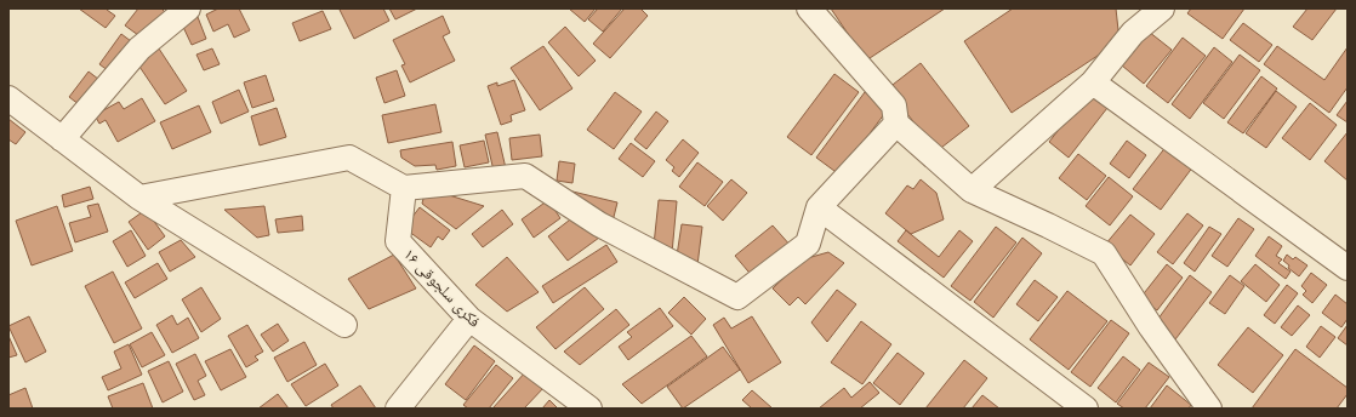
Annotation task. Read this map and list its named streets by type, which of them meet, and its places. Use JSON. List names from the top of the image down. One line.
{"streets":{"street":["فکری سلجوقی ۱۶"]}}
